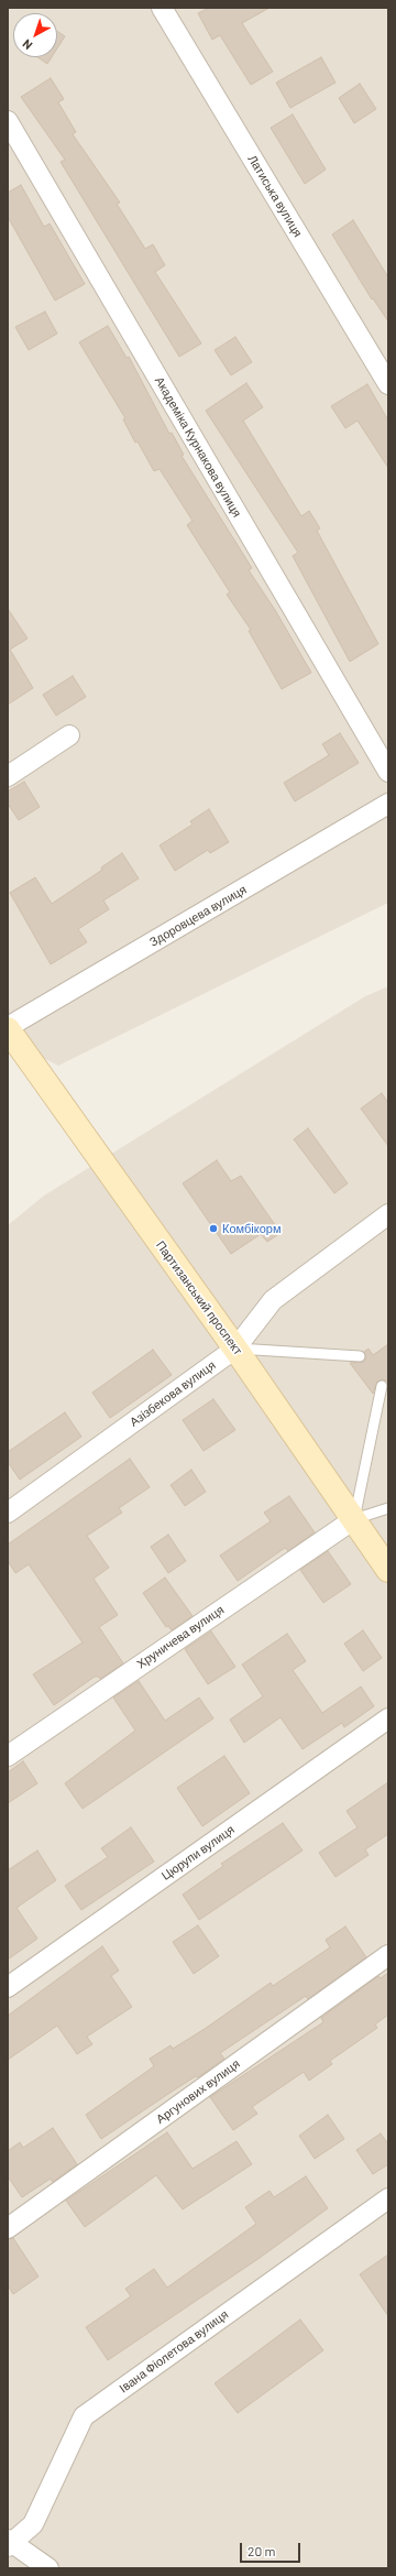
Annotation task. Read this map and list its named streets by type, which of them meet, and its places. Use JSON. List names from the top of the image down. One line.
{"streets":{"street":["Латиська вулиця","Академіка Курнакова вулиця","Здоровцева вулиця","Партизанський проспект","Азізбекова вулиця","Хруничева вулиця","Цюрупи вулиця","Аргунових вулиця","Івана Фіолетова вулиця"]},"crossings":[["Здоровцева вулиця","Партизанський проспект"],["Партизанський проспект","Азізбекова вулиця"],["Партизанський проспект","Хруничева вулиця"]],"places":["Комбікорм"],"scale_bar":"20 m","north":"bottom left"}
